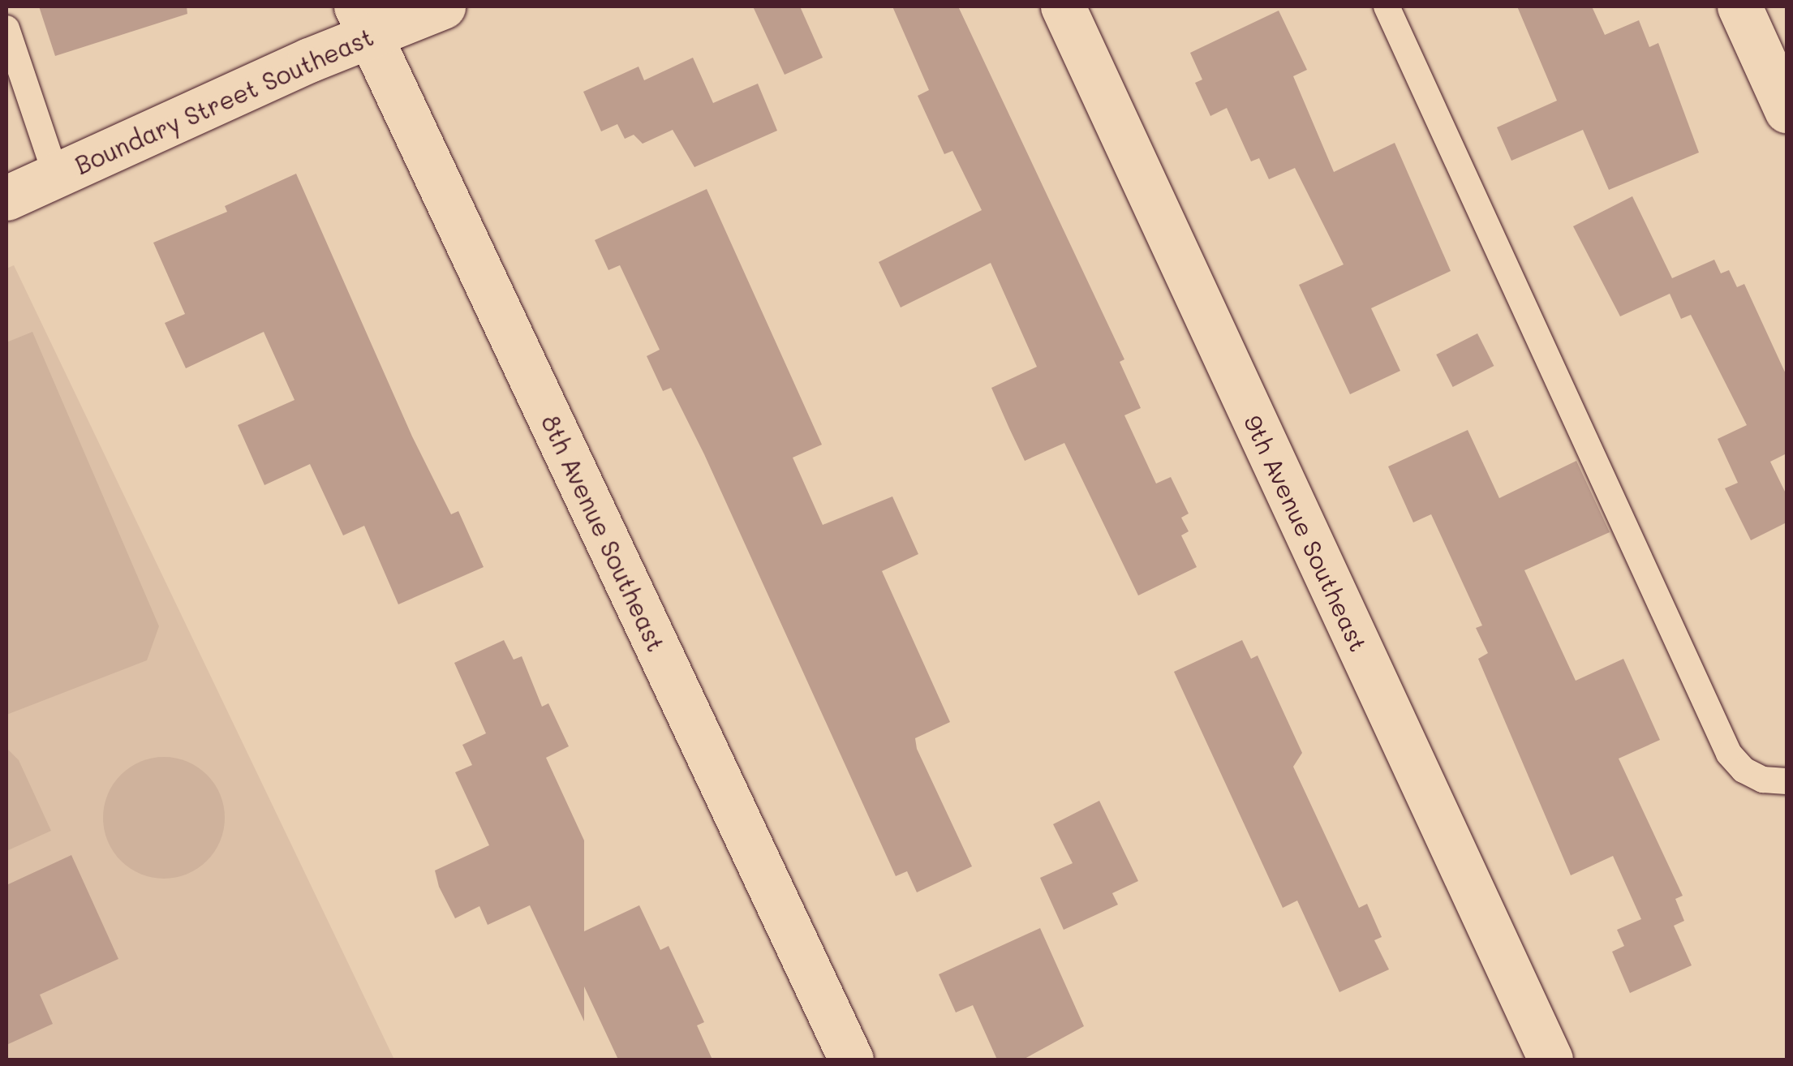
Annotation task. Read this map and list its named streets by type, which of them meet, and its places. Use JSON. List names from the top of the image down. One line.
{"streets":{"street":["Boundary Street Southeast","8th Avenue Southeast","9th Avenue Southeast"]},"crossings":[["Boundary Street Southeast","8th Avenue Southeast"]]}
